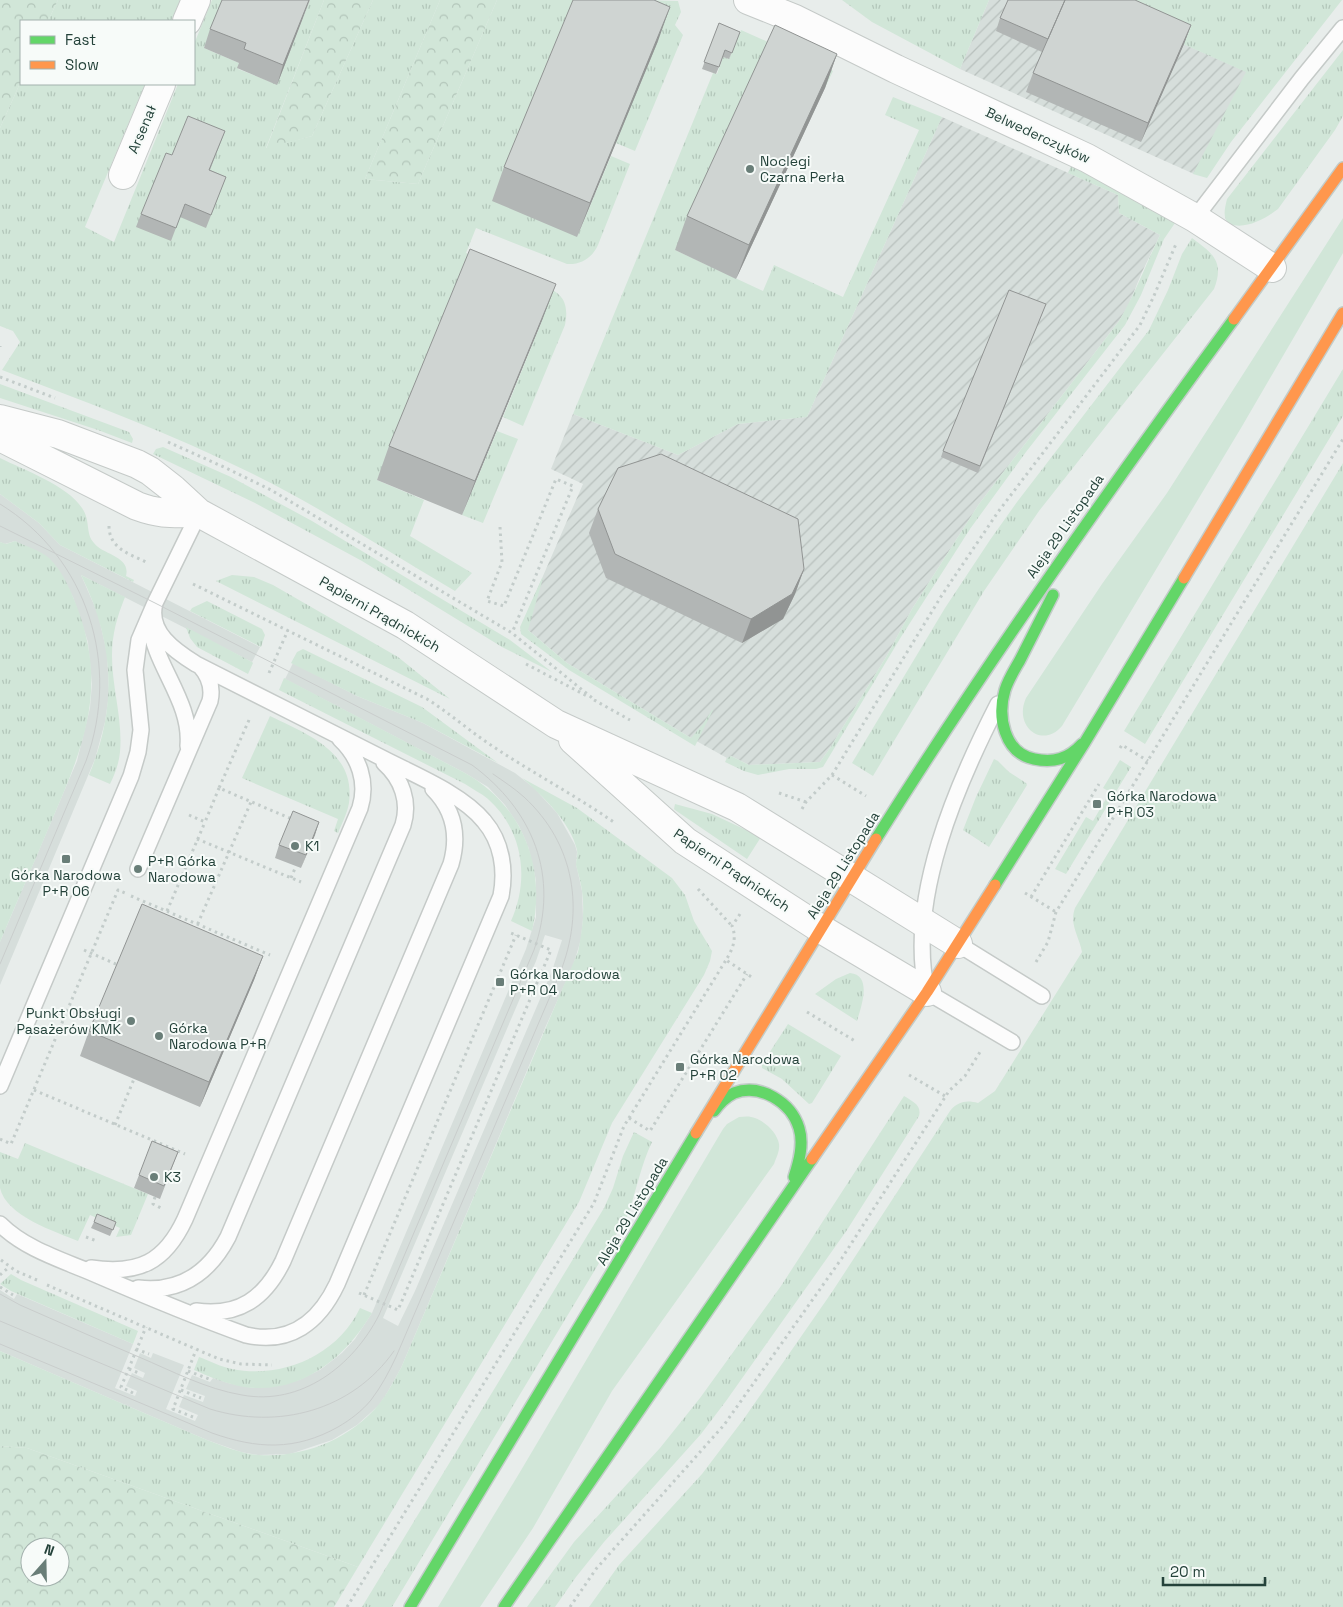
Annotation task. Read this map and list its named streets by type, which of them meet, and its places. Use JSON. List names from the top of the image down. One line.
{"streets":{"main road":["Aleja 29 Listopada"],"street":["Arsenał","Belwederczyków","Papierni Prądnickich"]},"crossings":[["Belwederczyków","Aleja 29 Listopada"],["Aleja 29 Listopada","Papierni Prądnickich"]],"places":{"other":["Noclegi Czarna Perła","K1","P+R Górka Narodowa","Punkt Obsługi Pasażerów KMK","Górka Narodowa P+R","K3"],"transit":["Górka Narodowa P+R 03","Górka Narodowa P+R 06","Górka Narodowa P+R 04","Górka Narodowa P+R 02"]},"legend":["Fast","Slow"],"scale_bar":"20 m","north":"top"}
